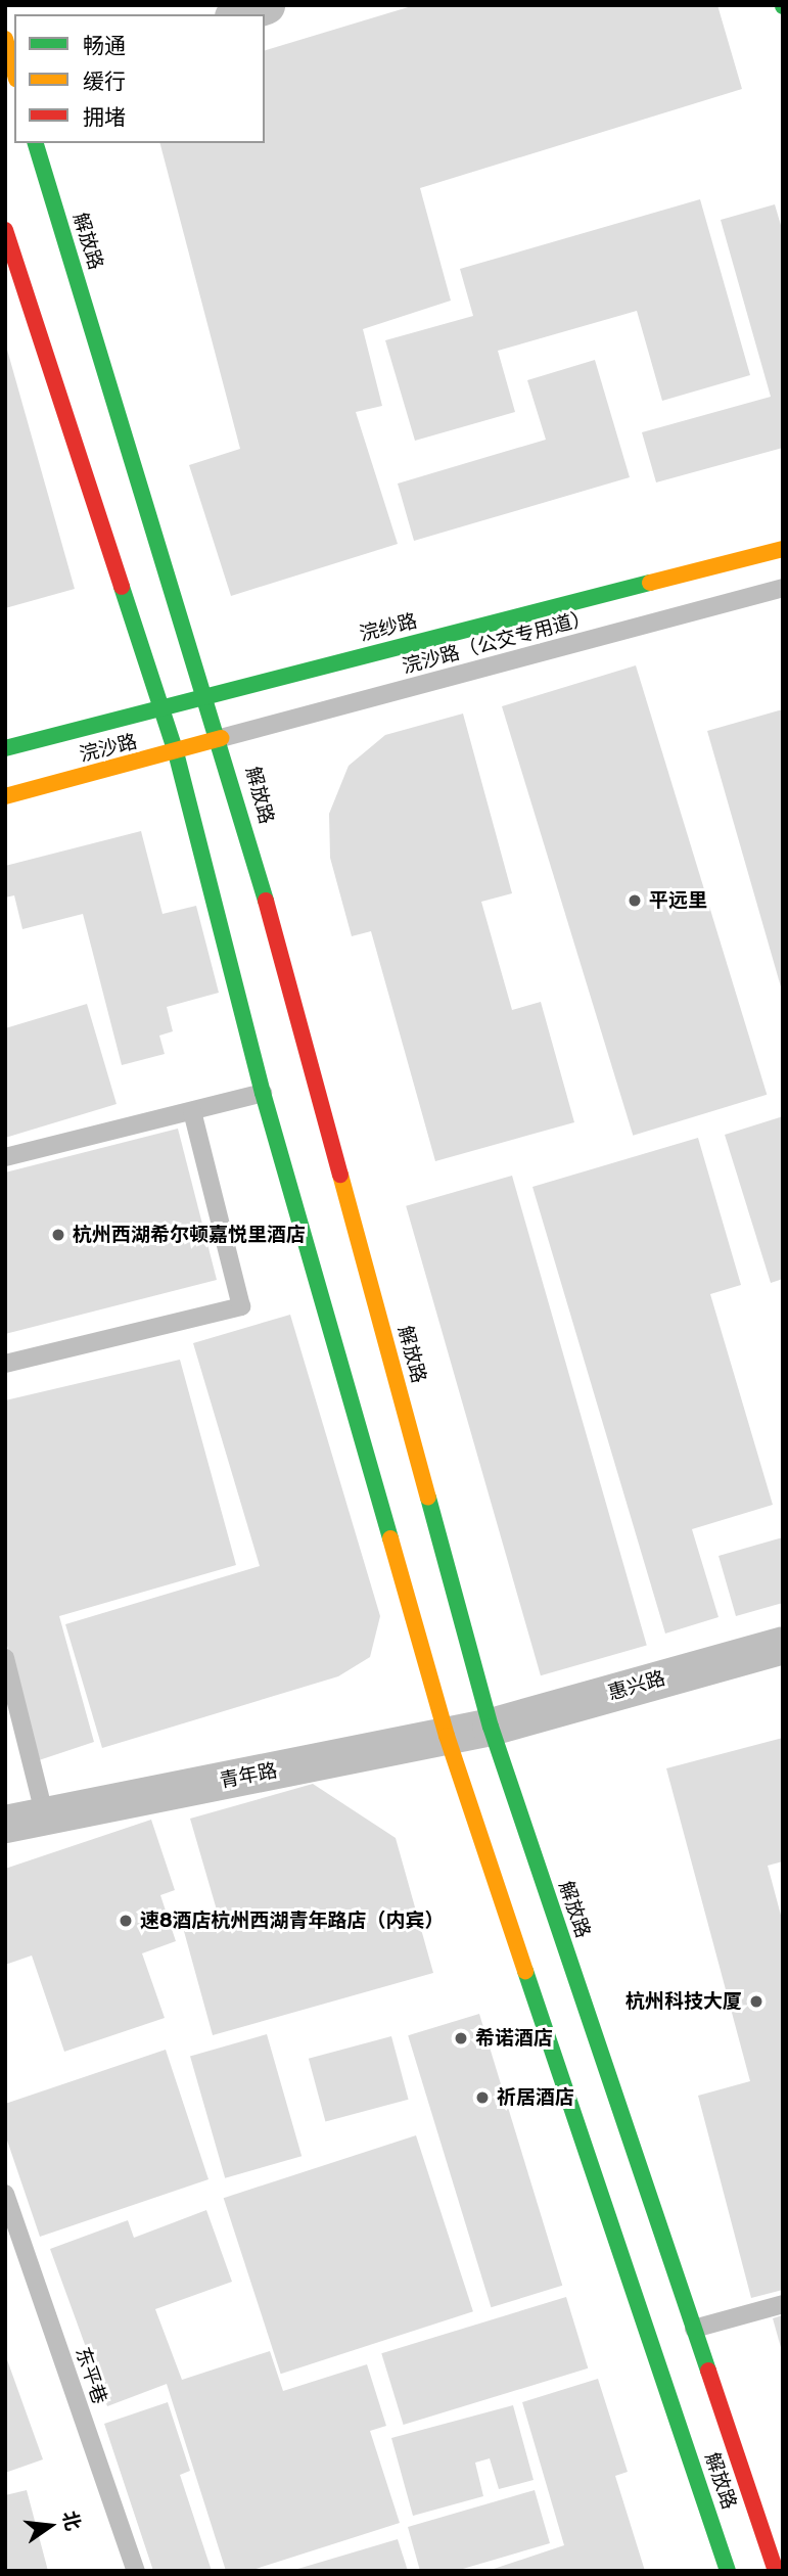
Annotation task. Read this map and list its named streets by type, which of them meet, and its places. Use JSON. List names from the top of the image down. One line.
{"streets":{"main road":["解放路","浣纱路","浣沙路"],"street":["惠兴路","青年路"],"lane":["浣沙路（公交专用道）","东平巷"]},"crossings":[["解放路","浣纱路"],["解放路","浣沙路（公交专用道）"],["解放路","浣沙路"],["解放路","惠兴路"],["解放路","青年路"],["浣沙路（公交专用道）","浣沙路"],["惠兴路","青年路"]],"places":["平远里","杭州西湖希尔顿嘉悦里酒店","速8酒店杭州西湖青年路店（内宾）","杭州科技大厦","希诺酒店","祈居酒店"],"legend":["畅通","缓行","拥堵"],"north":"right"}
